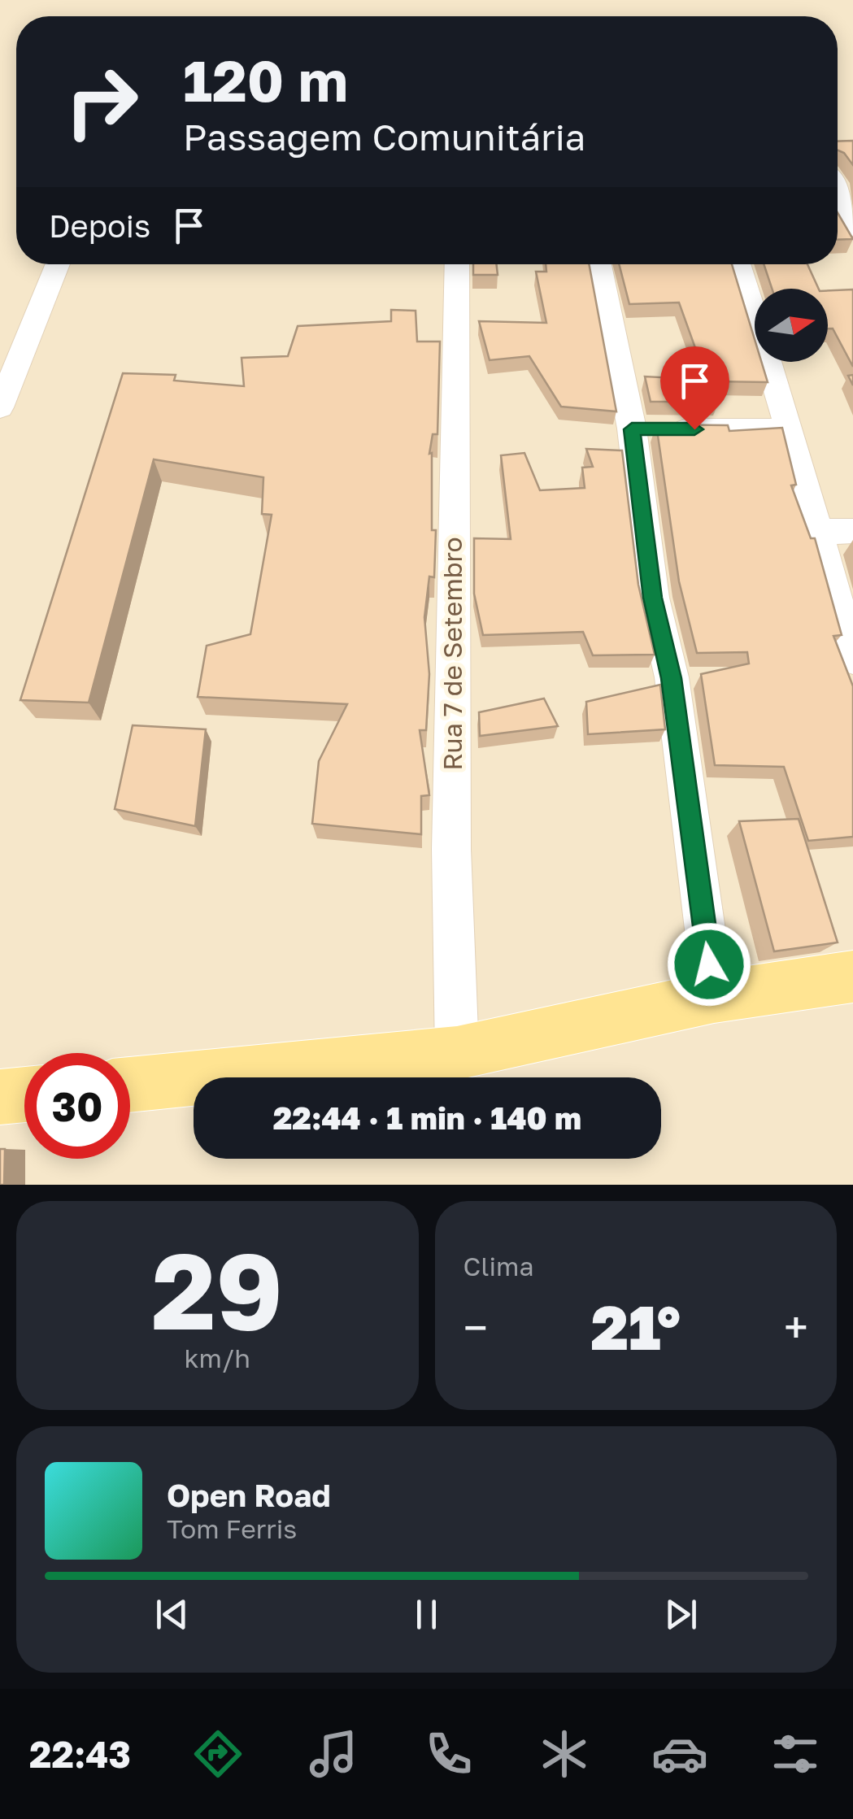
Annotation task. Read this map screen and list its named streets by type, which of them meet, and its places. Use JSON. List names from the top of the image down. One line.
{"streets":{"street":["Rua 7 de Setembro"]},"north":"right","page":{"turn":["120 m","Passagem Comunitária"],"then":"Depois","limit":"30","trip":"22:44 · 1 min · 140 m","tile":[["29","km/h"],"Clima"],"heat":["−","21°","+"],"song":["Open Road","Tom Ferris"],"tabs":"22:43"}}
